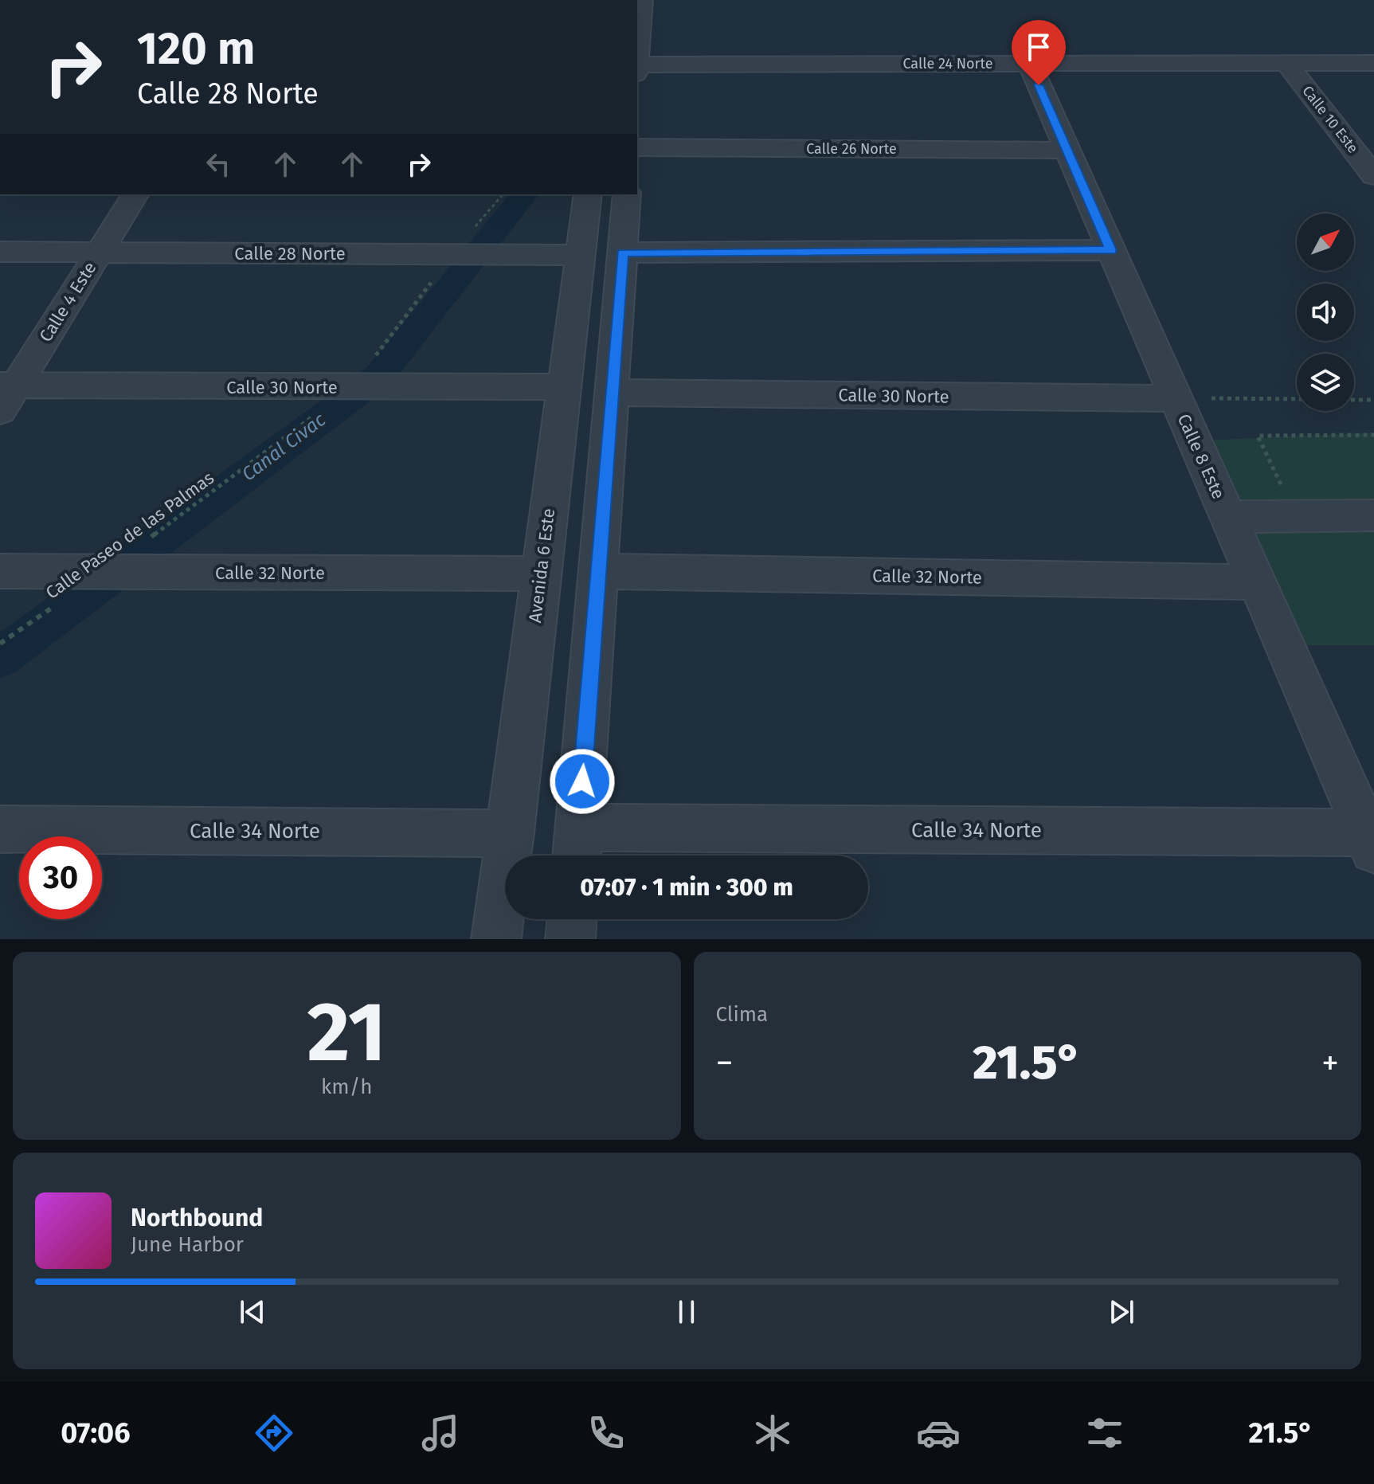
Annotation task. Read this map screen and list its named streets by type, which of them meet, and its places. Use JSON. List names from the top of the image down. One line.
{"streets":{"street":["Calle 24 Norte","Calle 10 Este","Calle 26 Norte","Calle 28 Norte","Calle 4 Este","Calle 30 Norte","Calle 8 Este","Avenida 6 Este","Calle 32 Norte","Calle 34 Norte"],"path":["Calle Paseo de las Palmas"]},"crossings":[["Calle 24 Norte","Calle 10 Este"],["Calle 24 Norte","Calle 8 Este"],["Calle 26 Norte","Calle 8 Este"],["Calle 28 Norte","Calle 4 Este"],["Calle 28 Norte","Calle Paseo de las Palmas"],["Calle 28 Norte","Avenida 6 Este"],["Calle 4 Este","Calle 30 Norte"],["Calle 30 Norte","Calle 8 Este"],["Calle 30 Norte","Calle Paseo de las Palmas"],["Calle 30 Norte","Avenida 6 Este"],["Calle 8 Este","Calle 32 Norte"],["Calle 8 Este","Calle 34 Norte"],["Calle Paseo de las Palmas","Calle 32 Norte"],["Avenida 6 Este","Calle 32 Norte"],["Avenida 6 Este","Calle 34 Norte"]],"water":["Canal Civac"],"north":"top right","page":{"turn":["120 m","Calle 28 Norte"],"limit":"30","trip":"07:07 · 1 min · 300 m","tile":[["21","km/h"],"Clima"],"heat":["−","21.5°","+"],"song":["Northbound","June Harbor"],"tabs":["07:06","21.5°"]}}
